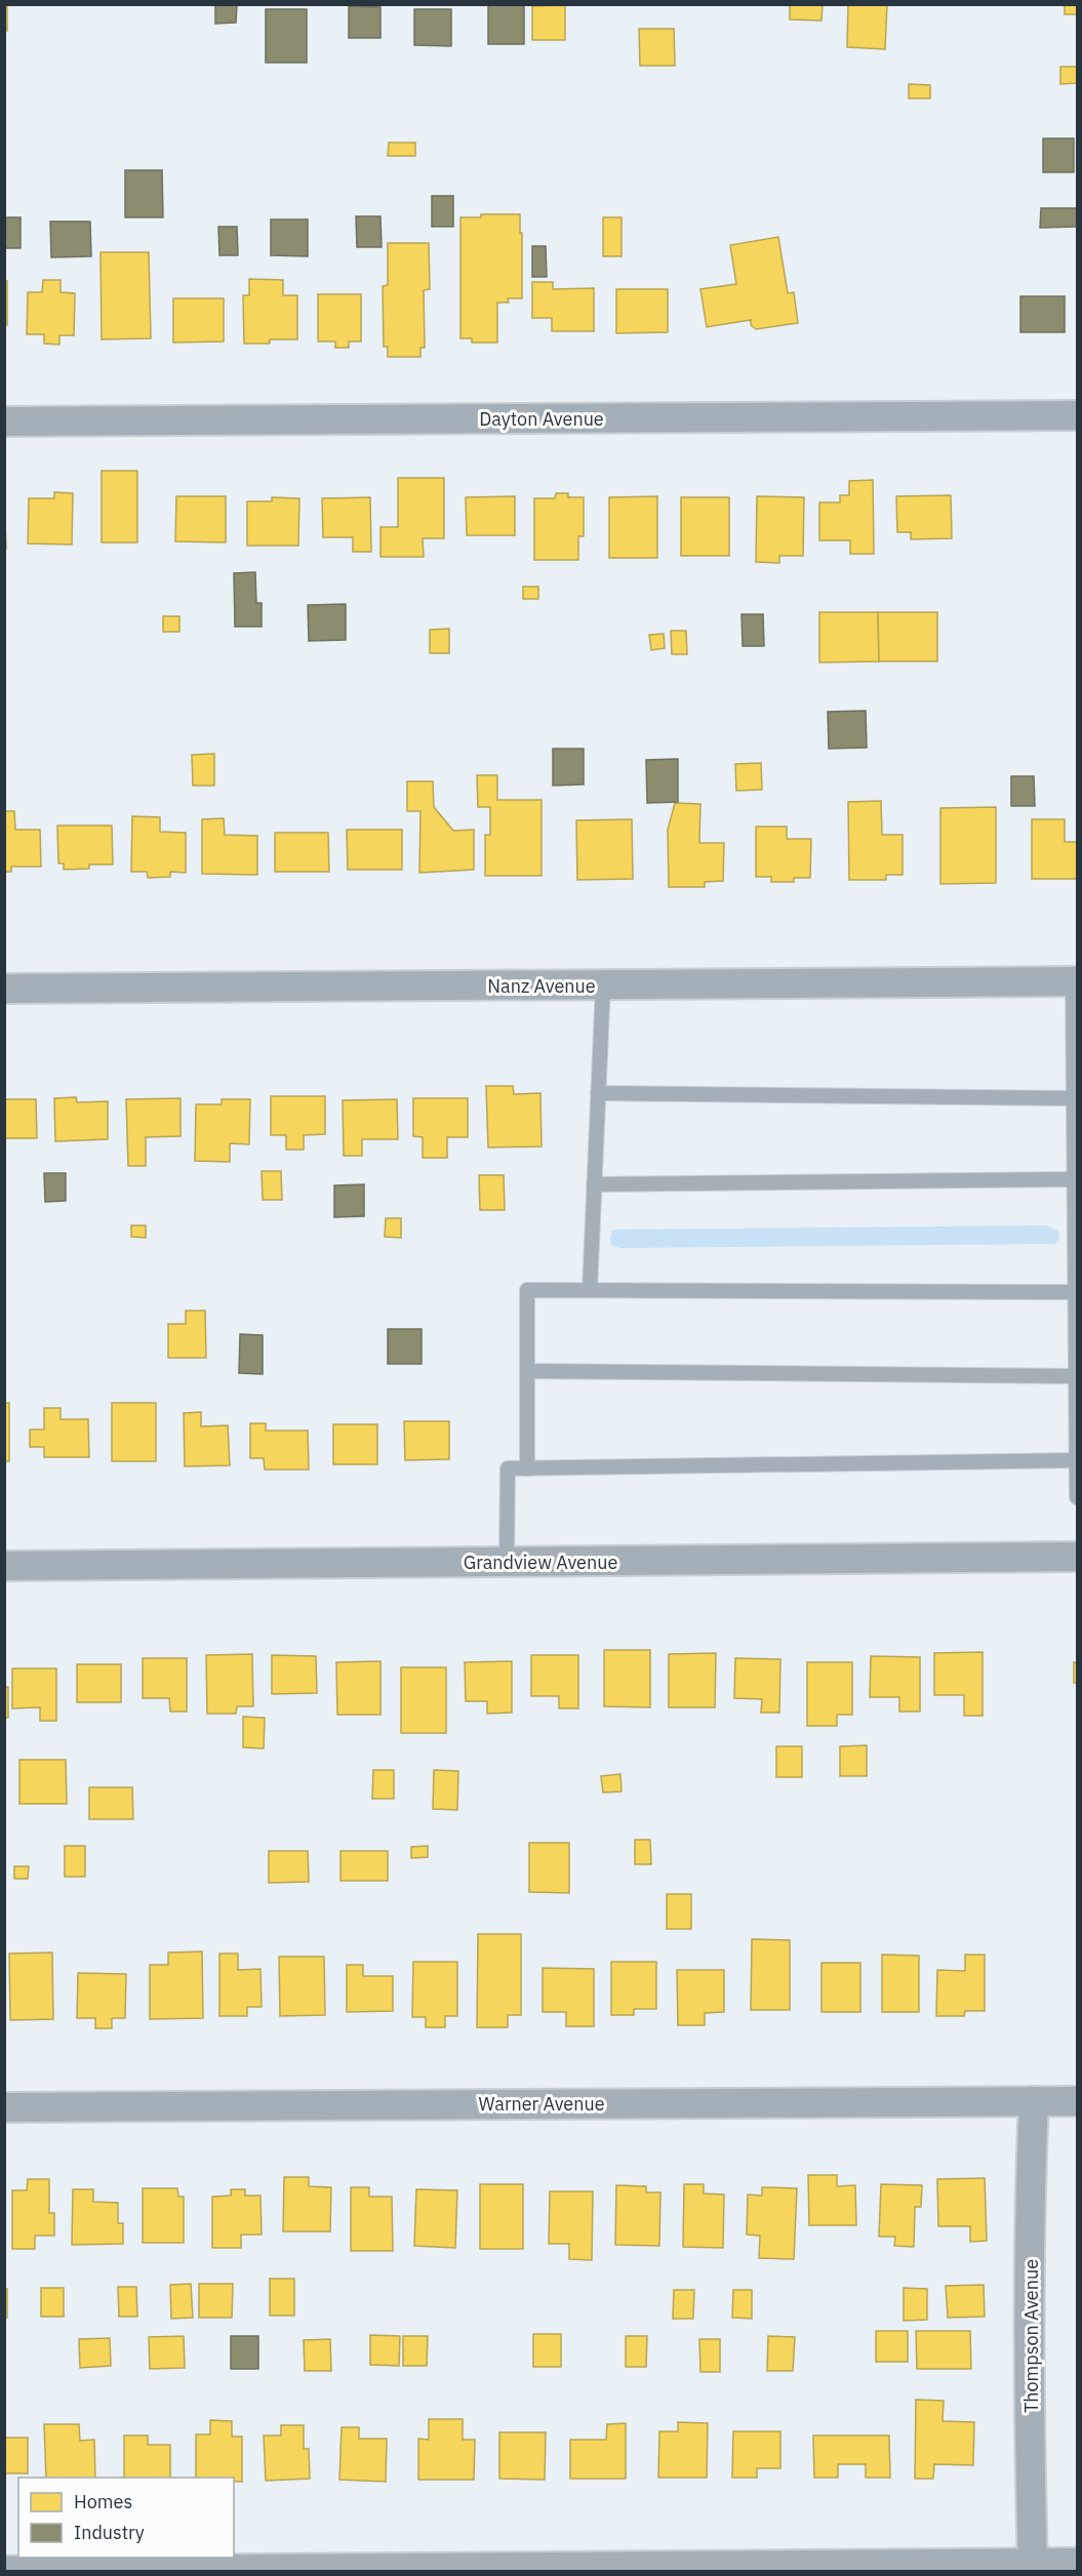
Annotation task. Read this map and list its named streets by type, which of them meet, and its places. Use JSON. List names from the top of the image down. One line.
{"streets":{"street":["Dayton Avenue","Nanz Avenue","Grandview Avenue","Warner Avenue","Thompson Avenue"]},"crossings":[["Warner Avenue","Thompson Avenue"]],"legend":["Homes","Industry"]}
